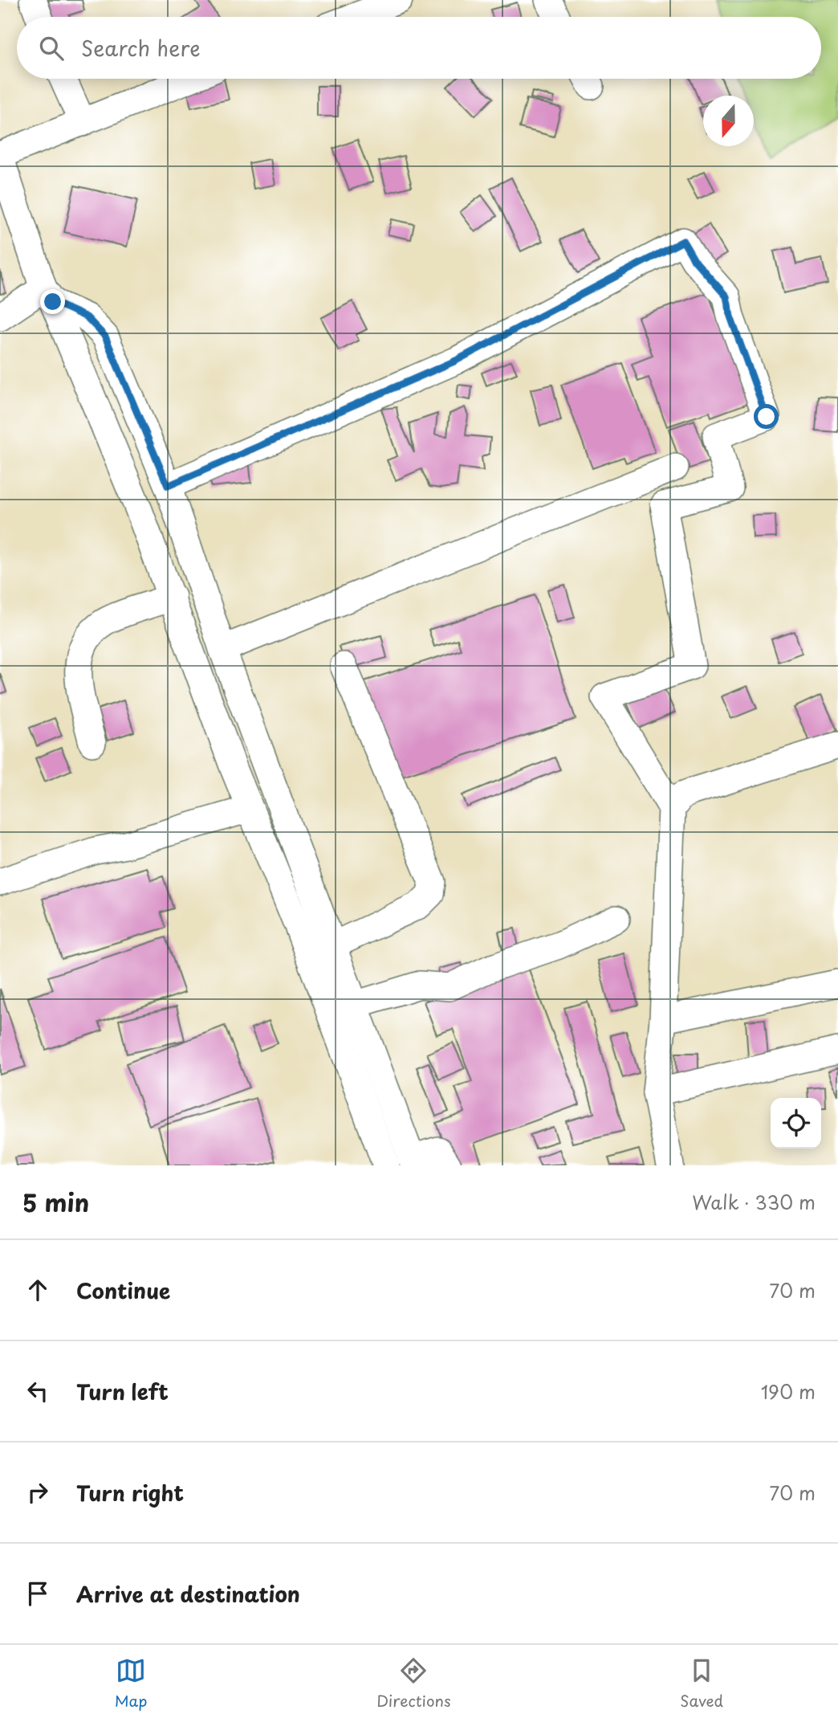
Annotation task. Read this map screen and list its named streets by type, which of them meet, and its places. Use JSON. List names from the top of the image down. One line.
{"north":"bottom","page":{"search":"Search here","heading":["5 min","Walk · 330 m"],"list":[["Continue","70 m"],["Turn left","190 m"],["Turn right","70 m"],"Arrive at destination"],"nav":["Map","Directions","Saved"]}}
